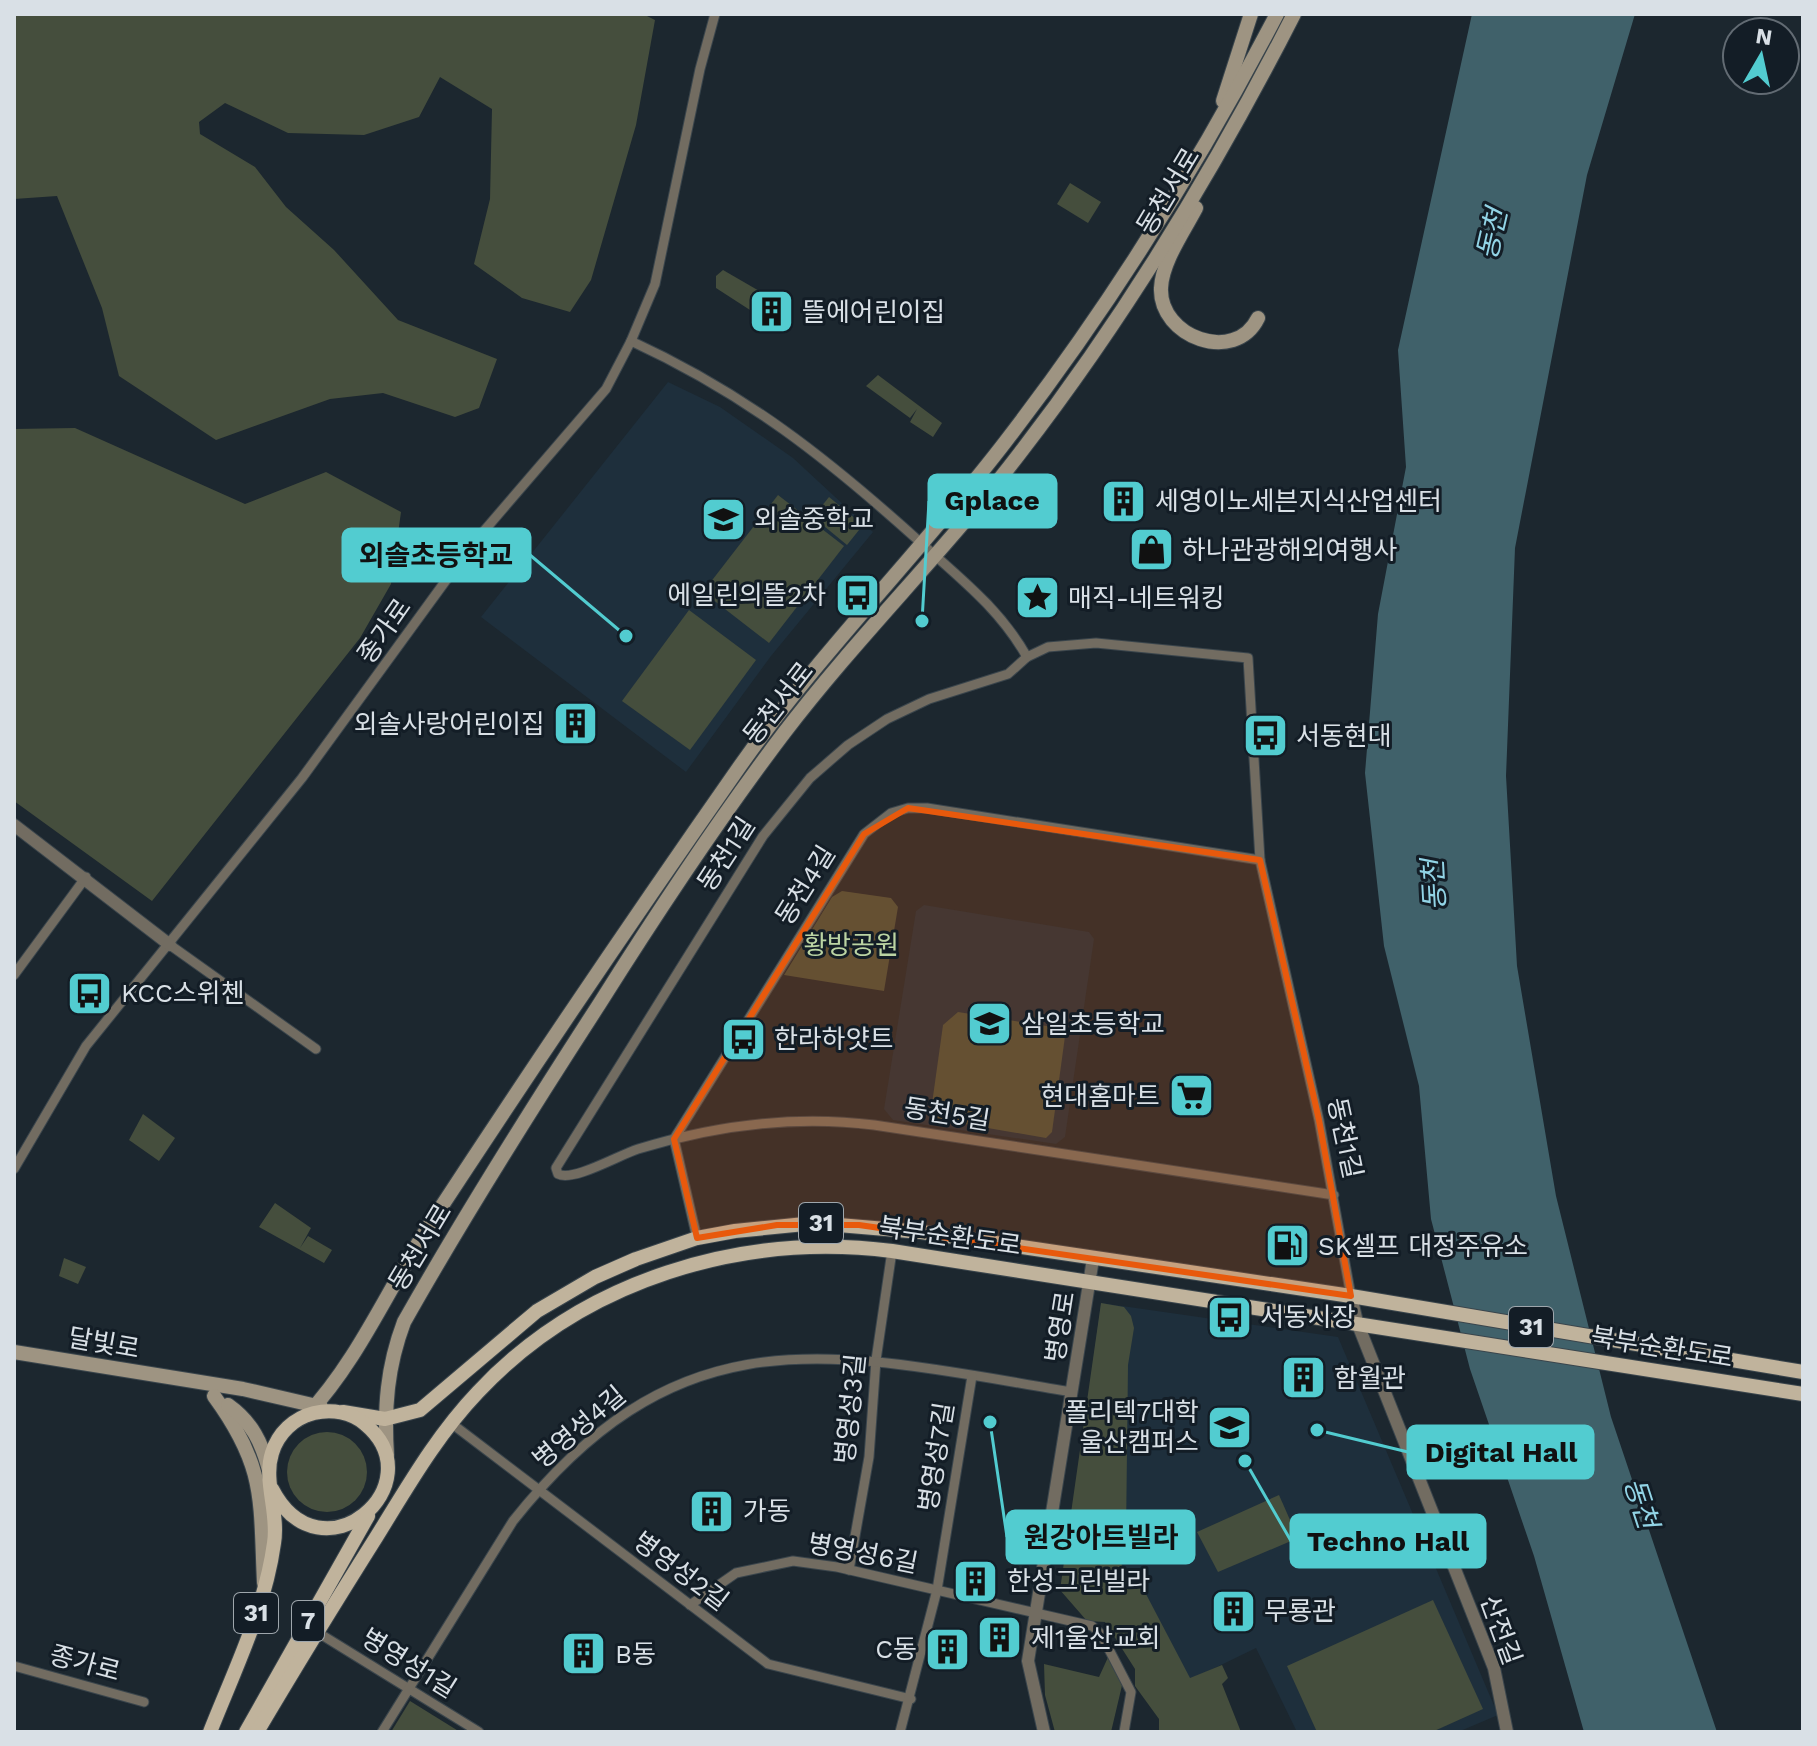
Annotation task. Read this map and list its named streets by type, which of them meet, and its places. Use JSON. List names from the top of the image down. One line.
{"streets":{"main road":["동천서로","31","북부순환도로","달빛로","7"],"street":["종가로","동천1길","동천4길","동천5길","병영로","병영성3길","병영성4길","병영성7길","병영성6길","병영성2길","산전길","병영성1길"]},"crossings":[["동천서로","31"],["동천서로","북부순환도로"],["동천서로","달빛로"],["동천서로","7"],["동천1길","동천4길"],["동천1길","동천5길"],["동천1길","북부순환도로"],["동천1길","산전길"],["동천4길","동천5길"],["31","북부순환도로"],["31","달빛로"],["31","7"],["북부순환도로","병영로"],["북부순환도로","달빛로"],["북부순환도로","병영성3길"],["북부순환도로","병영성2길"],["북부순환도로","7"],["북부순환도로","산전길"],["북부순환도로","병영성1길"],["병영로","병영성4길"],["병영로","병영성6길"],["달빛로","7"],["병영성3길","병영성4길"],["병영성3길","병영성6길"],["병영성4길","병영성7길"],["병영성4길","병영성2길"],["병영성4길","병영성1길"],["병영성7길","병영성6길"],["병영성7길","병영성2길"],["병영성6길","병영성2길"]],"water":["동천"],"parks":["황방공원"],"places":{"building":["뜰에어린이집","세영이노세븐지식산업센터","외솔사랑어린이집","함월관","가동","한성그린빌라","무룡관","제1울산교회","C동","B동"],"school or university":["외솔중학교","삼일초등학교","폴리텍7대학 울산캠퍼스"],"shop":["하나관광해외여행사"],"bus stop":["에일린의뜰2차","서동현대","KCC스위첸","한라하얏트","서동시장"],"place":["매직-네트워킹"],"other":["Gplace","외솔초등학교","원강아트빌라","Digital Hall","Techno Hall"],"supermarket":["현대홈마트"],"fuel station":["SK셀프 대정주유소"]},"north":"top"}
